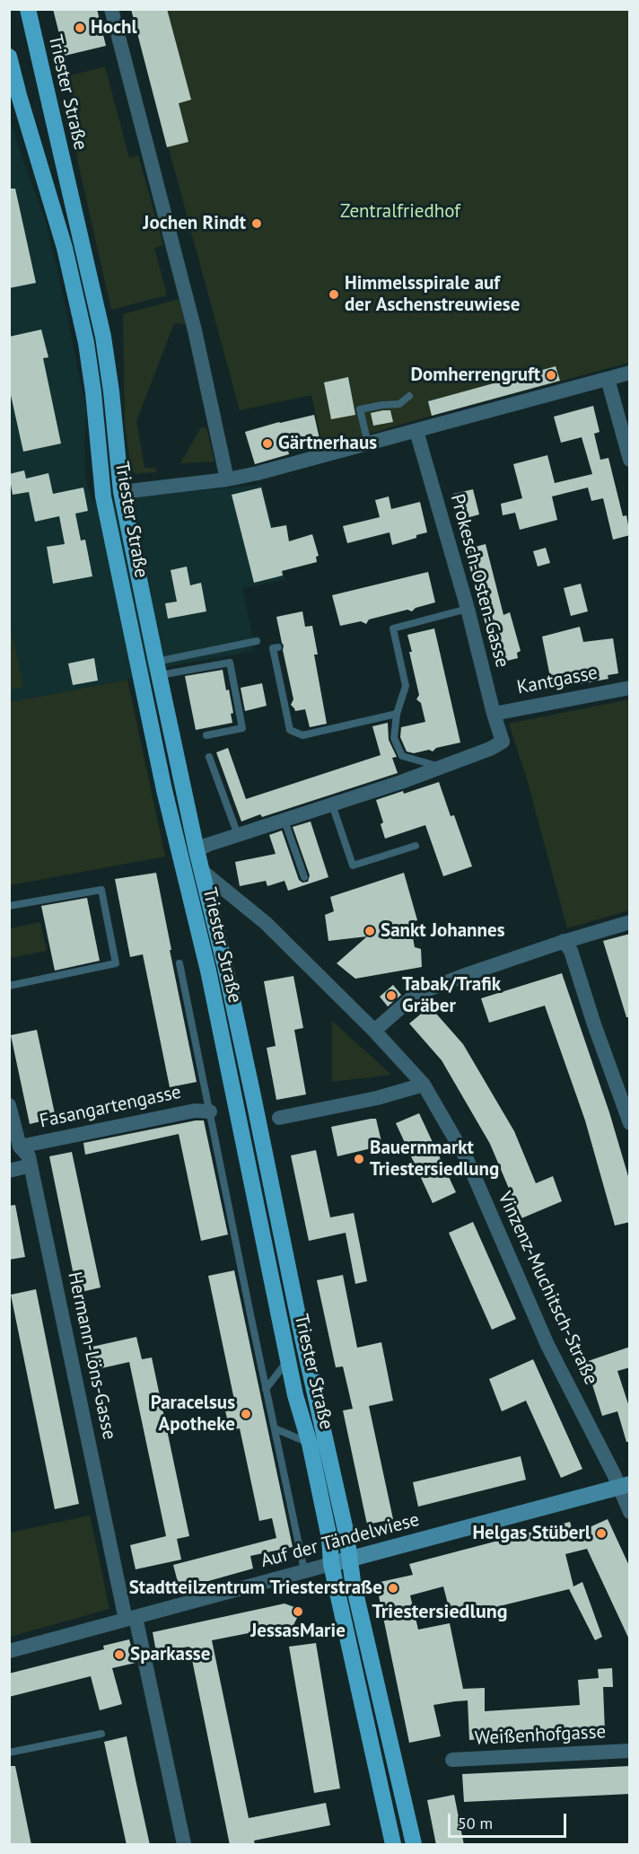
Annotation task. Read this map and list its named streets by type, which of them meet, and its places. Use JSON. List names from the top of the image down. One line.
{"streets":{"main road":["Triester Straße","Auf der Tändelwiese"],"street":["Prokesch-Osten-Gasse","Kantgasse","Fasangartengasse","Vinzenz-Muchitsch-Straße","Hermann-Löns-Gasse","Weißenhofgasse"]},"crossings":[["Triester Straße","Vinzenz-Muchitsch-Straße"],["Triester Straße","Auf der Tändelwiese"],["Prokesch-Osten-Gasse","Kantgasse"],["Fasangartengasse","Hermann-Löns-Gasse"],["Vinzenz-Muchitsch-Straße","Auf der Tändelwiese"],["Hermann-Löns-Gasse","Auf der Tändelwiese"]],"districts":["Triestersiedlung"],"parks":["Zentralfriedhof"],"places":["Hochl","Jochen Rindt","Himmelsspirale auf der Aschenstreuwiese","Domherrengruft","Gärtnerhaus","Sankt Johannes","Tabak/Trafik Gräber","Bauernmarkt Triestersiedlung","Paracelsus Apotheke","Helgas Stüberl","Stadtteilzentrum Triesterstraße","JessasMarie","Sparkasse"],"scale_bar":"50 m"}
